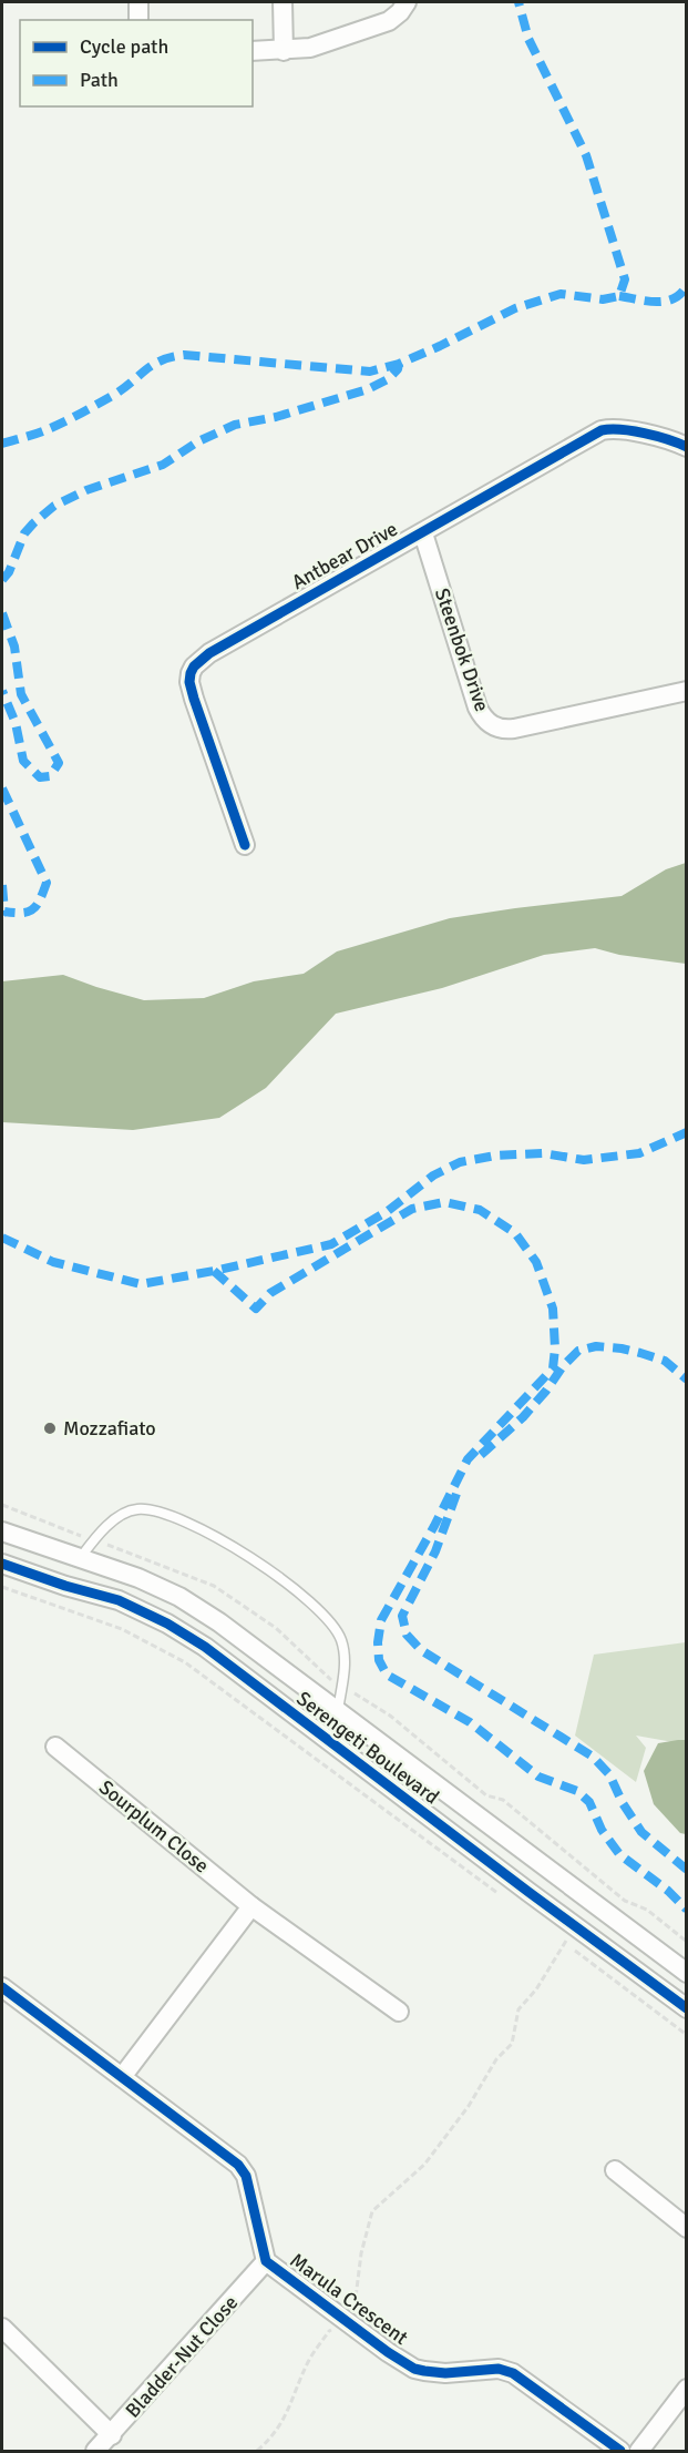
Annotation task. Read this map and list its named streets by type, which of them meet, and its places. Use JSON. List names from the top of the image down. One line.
{"streets":{"street":["Antbear Drive","Steenbok Drive","Serengeti Boulevard","Sourplum Close","Marula Crescent","Bladder-Nut Close"]},"crossings":[["Antbear Drive","Steenbok Drive"],["Marula Crescent","Bladder-Nut Close"]],"places":["Mozzafiato"],"legend":["Cycle path","Path"]}
